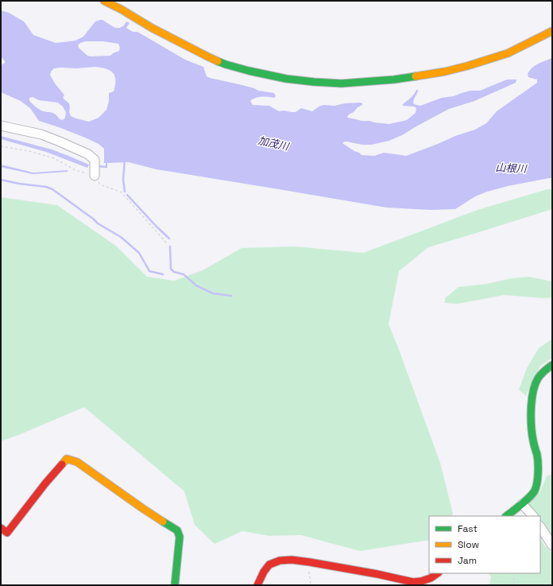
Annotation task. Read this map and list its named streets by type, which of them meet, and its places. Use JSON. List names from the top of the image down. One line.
{"water":["加茂川","山根川"],"legend":["Fast","Slow","Jam"]}
